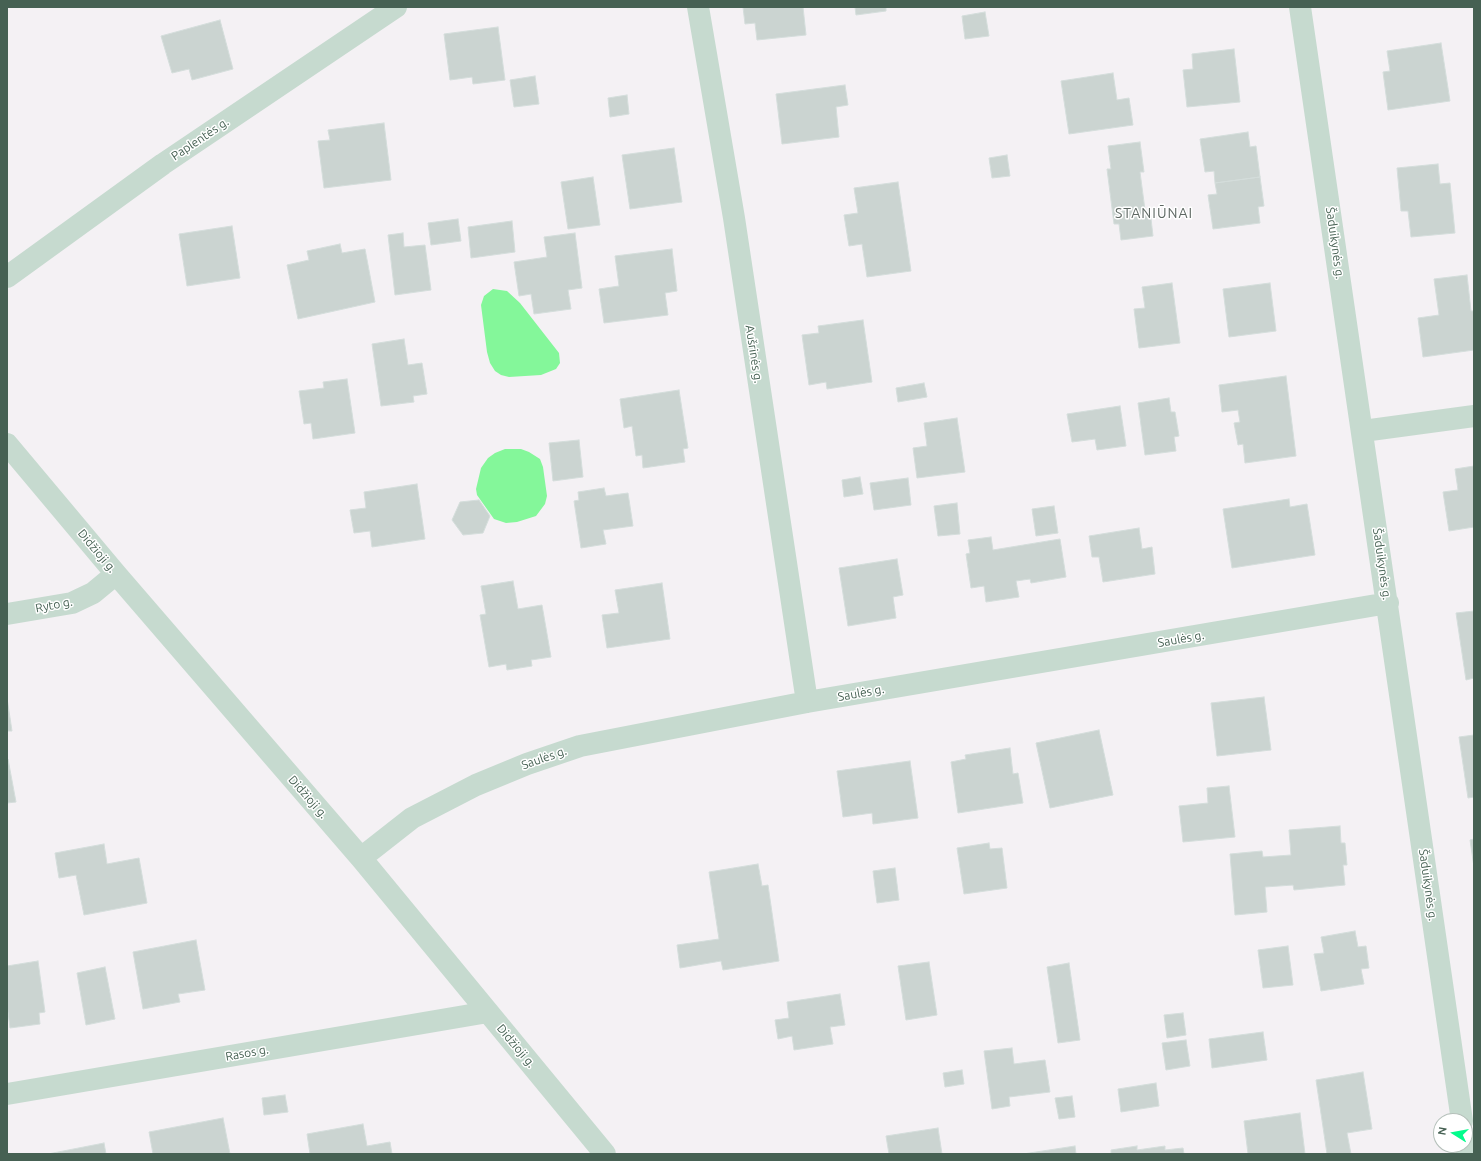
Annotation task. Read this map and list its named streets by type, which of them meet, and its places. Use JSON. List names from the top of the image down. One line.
{"streets":{"street":["Paplentės g.","Šaduikynės g.","Aušrinės g.","Didžioji g.","Ryto g.","Saulės g.","Rasos g."]},"crossings":[["Šaduikynės g.","Saulės g."],["Aušrinės g.","Saulės g."],["Didžioji g.","Ryto g."],["Didžioji g.","Saulės g."],["Didžioji g.","Rasos g."]],"districts":["STANIŪNAI"],"north":"left"}
